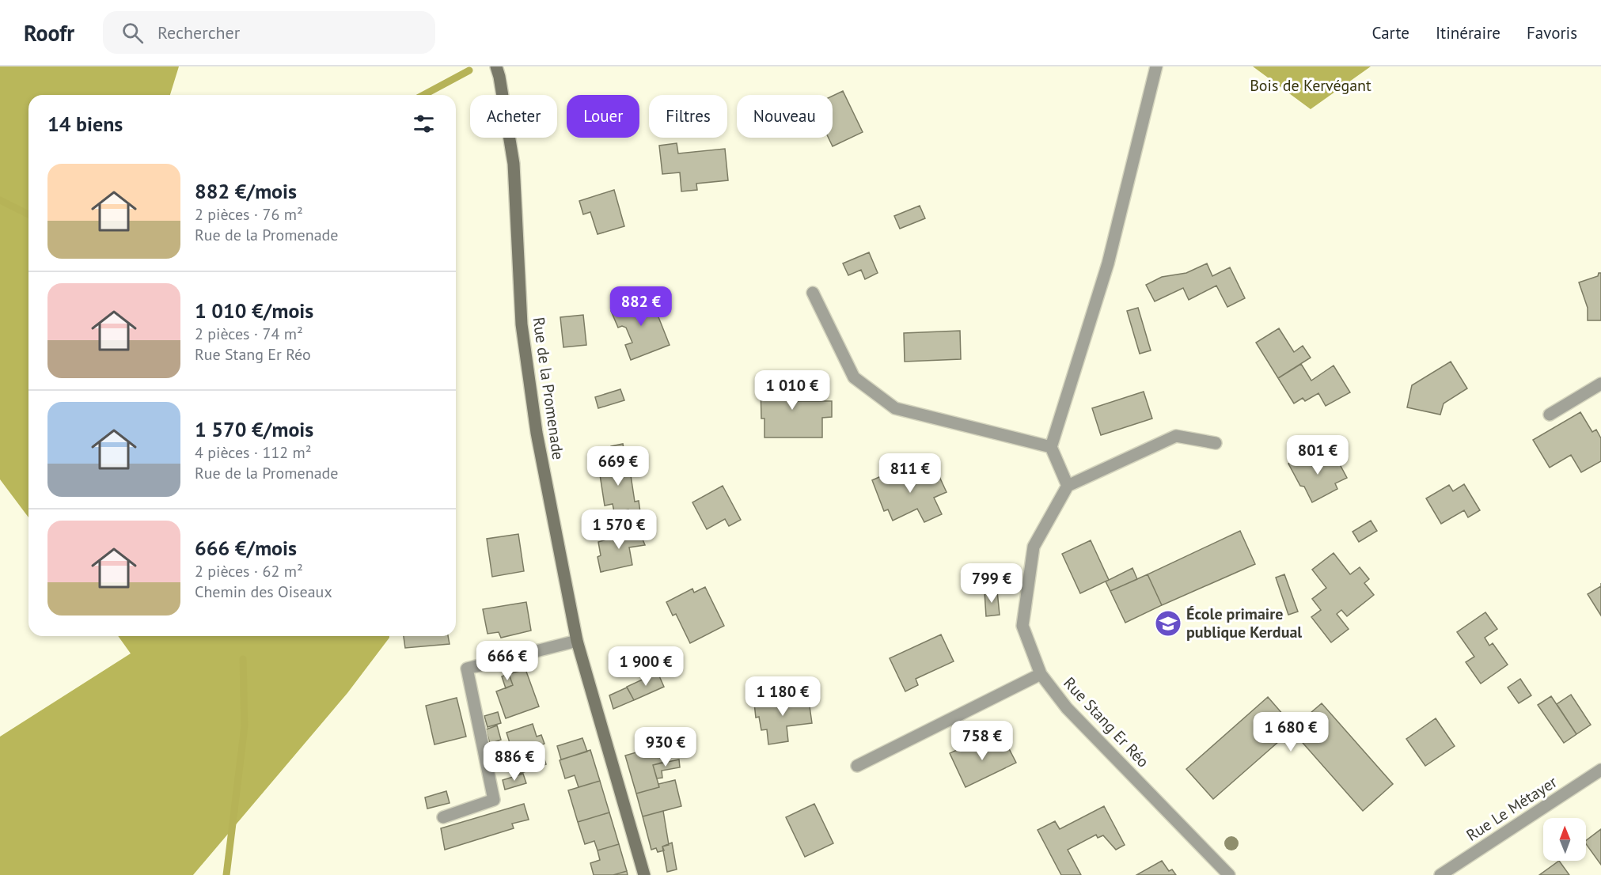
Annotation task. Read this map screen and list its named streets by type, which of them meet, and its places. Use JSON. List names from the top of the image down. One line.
{"streets":{"street":["Rue de la Promenade","Rue Stang Er Réo","Rue Le Métayer"]},"parks":["Bois de Kervégant"],"places":{"school or university":["École primaire publique Kerdual"]},"north":"top","page":{"header":"Roofr","search":"Rechercher","nav":["Carte","Itinéraire","Favoris"],"chip":["Acheter","Louer","Filtres","Nouveau"],"heading":"14 biens","list":[{"name":"882 €/mois","note":"2 pièces · 76 m² · Rue de la Promenade"},{"name":"1 010 €/mois","note":"2 pièces · 74 m² · Rue Stang Er Réo"},{"name":"1 570 €/mois","note":"4 pièces · 112 m² · Rue de la Promenade"},{"name":"666 €/mois","note":"2 pièces · 62 m² · Chemin des Oiseaux"}],"price":["882 €","1 010 €","801 €","669 €","811 €","1 570 €","799 €","666 €","1 900 €","1 180 €","1 680 €","758 €","930 €","886 €"]}}
